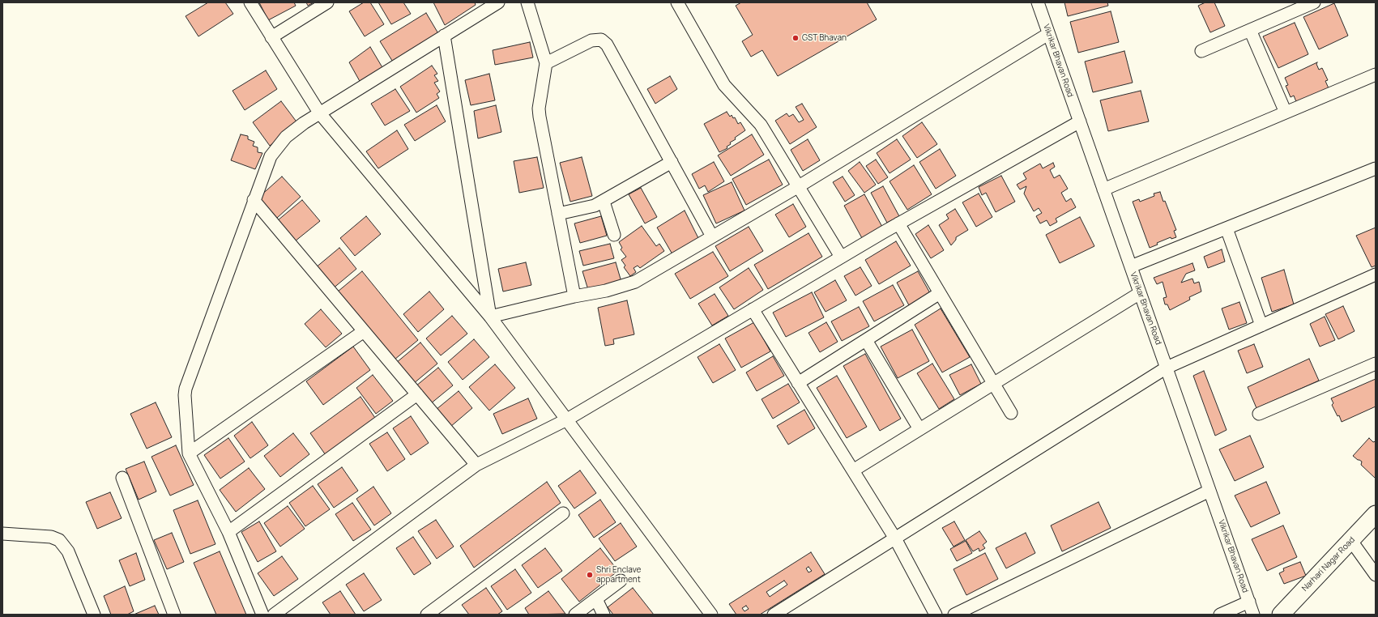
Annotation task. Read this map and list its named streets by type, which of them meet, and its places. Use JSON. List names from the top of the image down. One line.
{"streets":{"street":["Vikrikar Bhavan Road","Narhari Nagar Road"]},"places":["GST Bhavan","Shri Enclave appartment"]}
